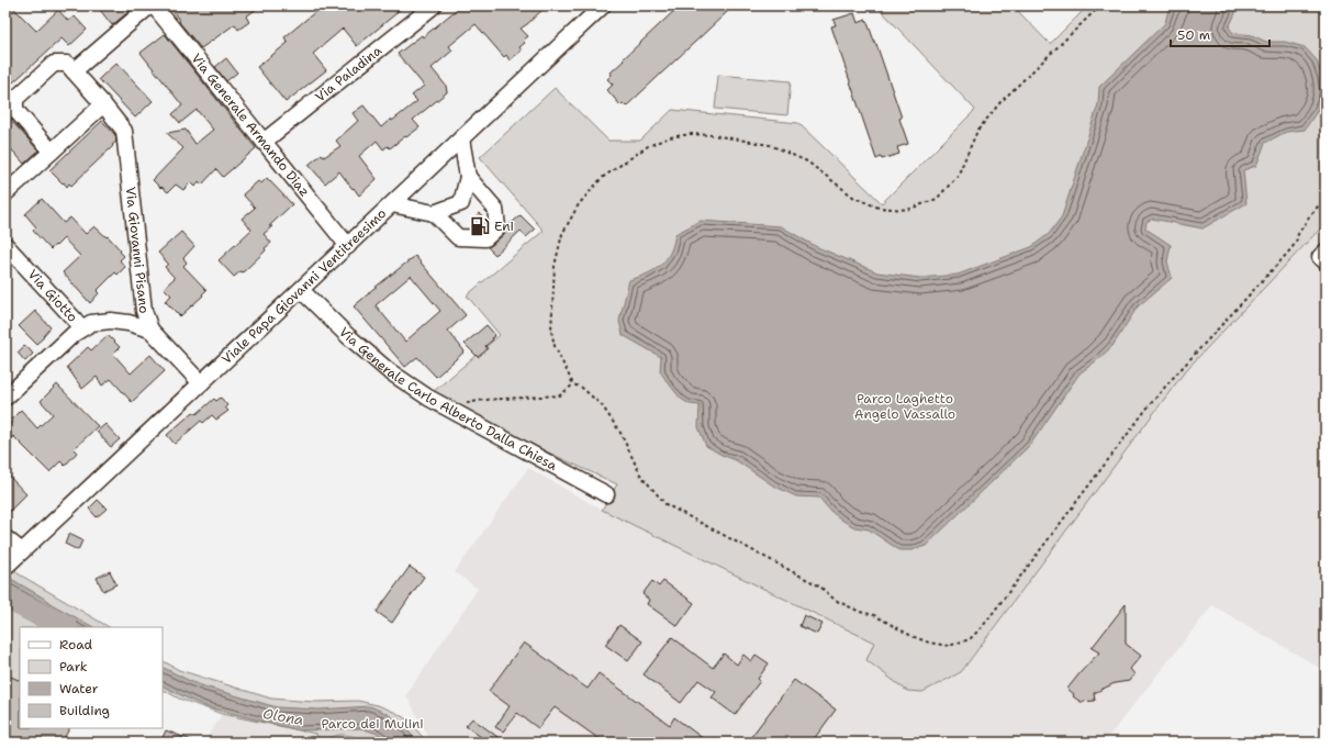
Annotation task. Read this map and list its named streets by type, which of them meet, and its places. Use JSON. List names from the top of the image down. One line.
{"streets":{"street":["Via Paladina","Via Generale Armando Diaz","Via Giovanni Pisano","Viale Papa Giovanni Ventitreesimo","Via Giotto","Via Generale Carlo Alberto Dalla Chiesa"]},"crossings":[["Via Paladina","Via Generale Armando Diaz"],["Via Generale Armando Diaz","Viale Papa Giovanni Ventitreesimo"],["Via Giovanni Pisano","Viale Papa Giovanni Ventitreesimo"],["Viale Papa Giovanni Ventitreesimo","Via Generale Carlo Alberto Dalla Chiesa"]],"water":["Olona"],"parks":["Parco Laghetto Angelo Vassallo","Parco dei Mulini"],"places":{"fuel station":["Eni"]},"legend":["Road","Park","Water","Building"],"scale_bar":"50 m"}
